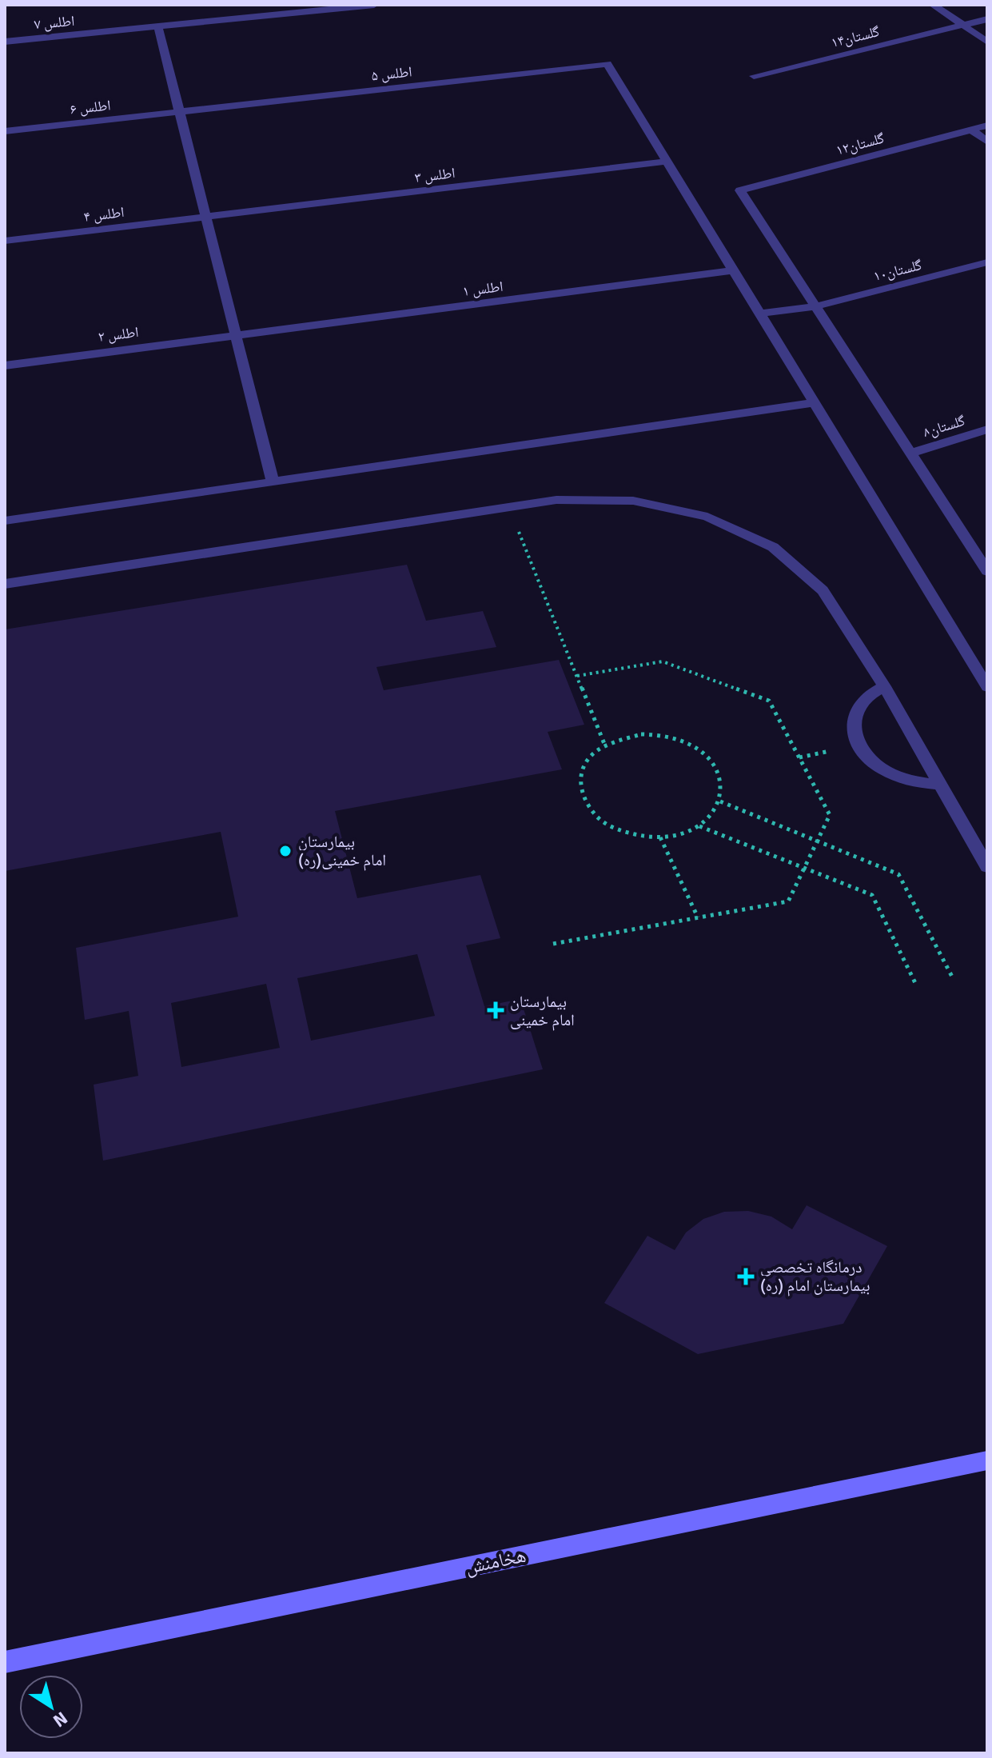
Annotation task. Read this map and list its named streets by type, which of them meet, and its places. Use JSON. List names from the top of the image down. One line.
{"streets":{"street":["اطلس ۷","گلستان۱۴","اطلس ۵","اطلس ۶","گلستان۱۲","اطلس ۳","اطلس ۴","گلستان۱۰","اطلس ۱","اطلس ۲","گلستان۸","هخامنش"]},"crossings":[["اطلس ۵","اطلس ۶"],["اطلس ۵","اطلس ۳"],["گلستان۱۲","گلستان۱۰"],["اطلس ۳","اطلس ۴"],["اطلس ۱","اطلس ۲"]],"places":{"other":["بیمارستان امام خمینی(ره)"],"health":["بیمارستان امام خمینی","درمانگاه تخصصی بیمارستان امام (ره)"]},"north":"bottom right"}
